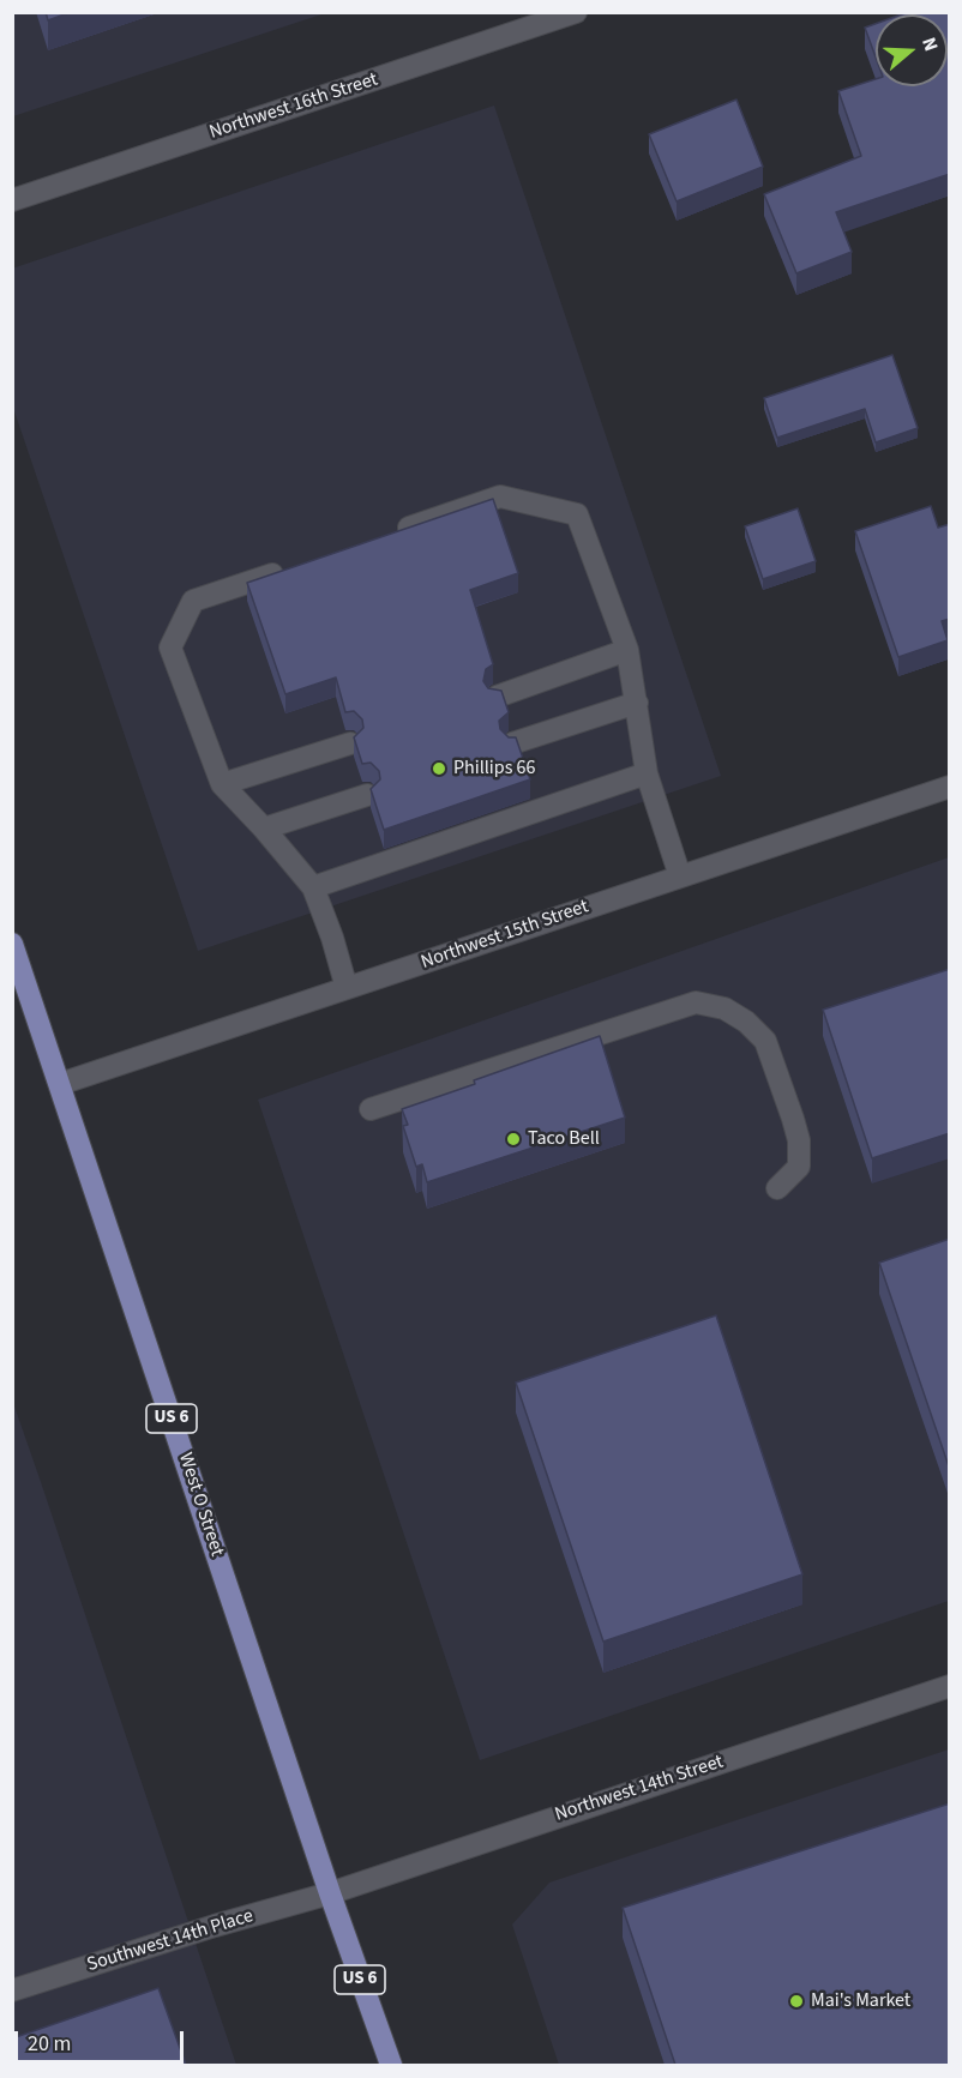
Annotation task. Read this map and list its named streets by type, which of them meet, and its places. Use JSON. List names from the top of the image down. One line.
{"streets":{"main road":["US 6","West O Street"],"street":["Northwest 16th Street","Northwest 15th Street","Northwest 14th Street","Southwest 14th Place"]},"crossings":[["Northwest 15th Street","West O Street"],["West O Street","Northwest 14th Street"],["West O Street","Southwest 14th Place"],["Northwest 14th Street","Southwest 14th Place"]],"places":["Phillips 66","Taco Bell","Mai's Market"],"scale_bar":"20 m","north":"right"}
